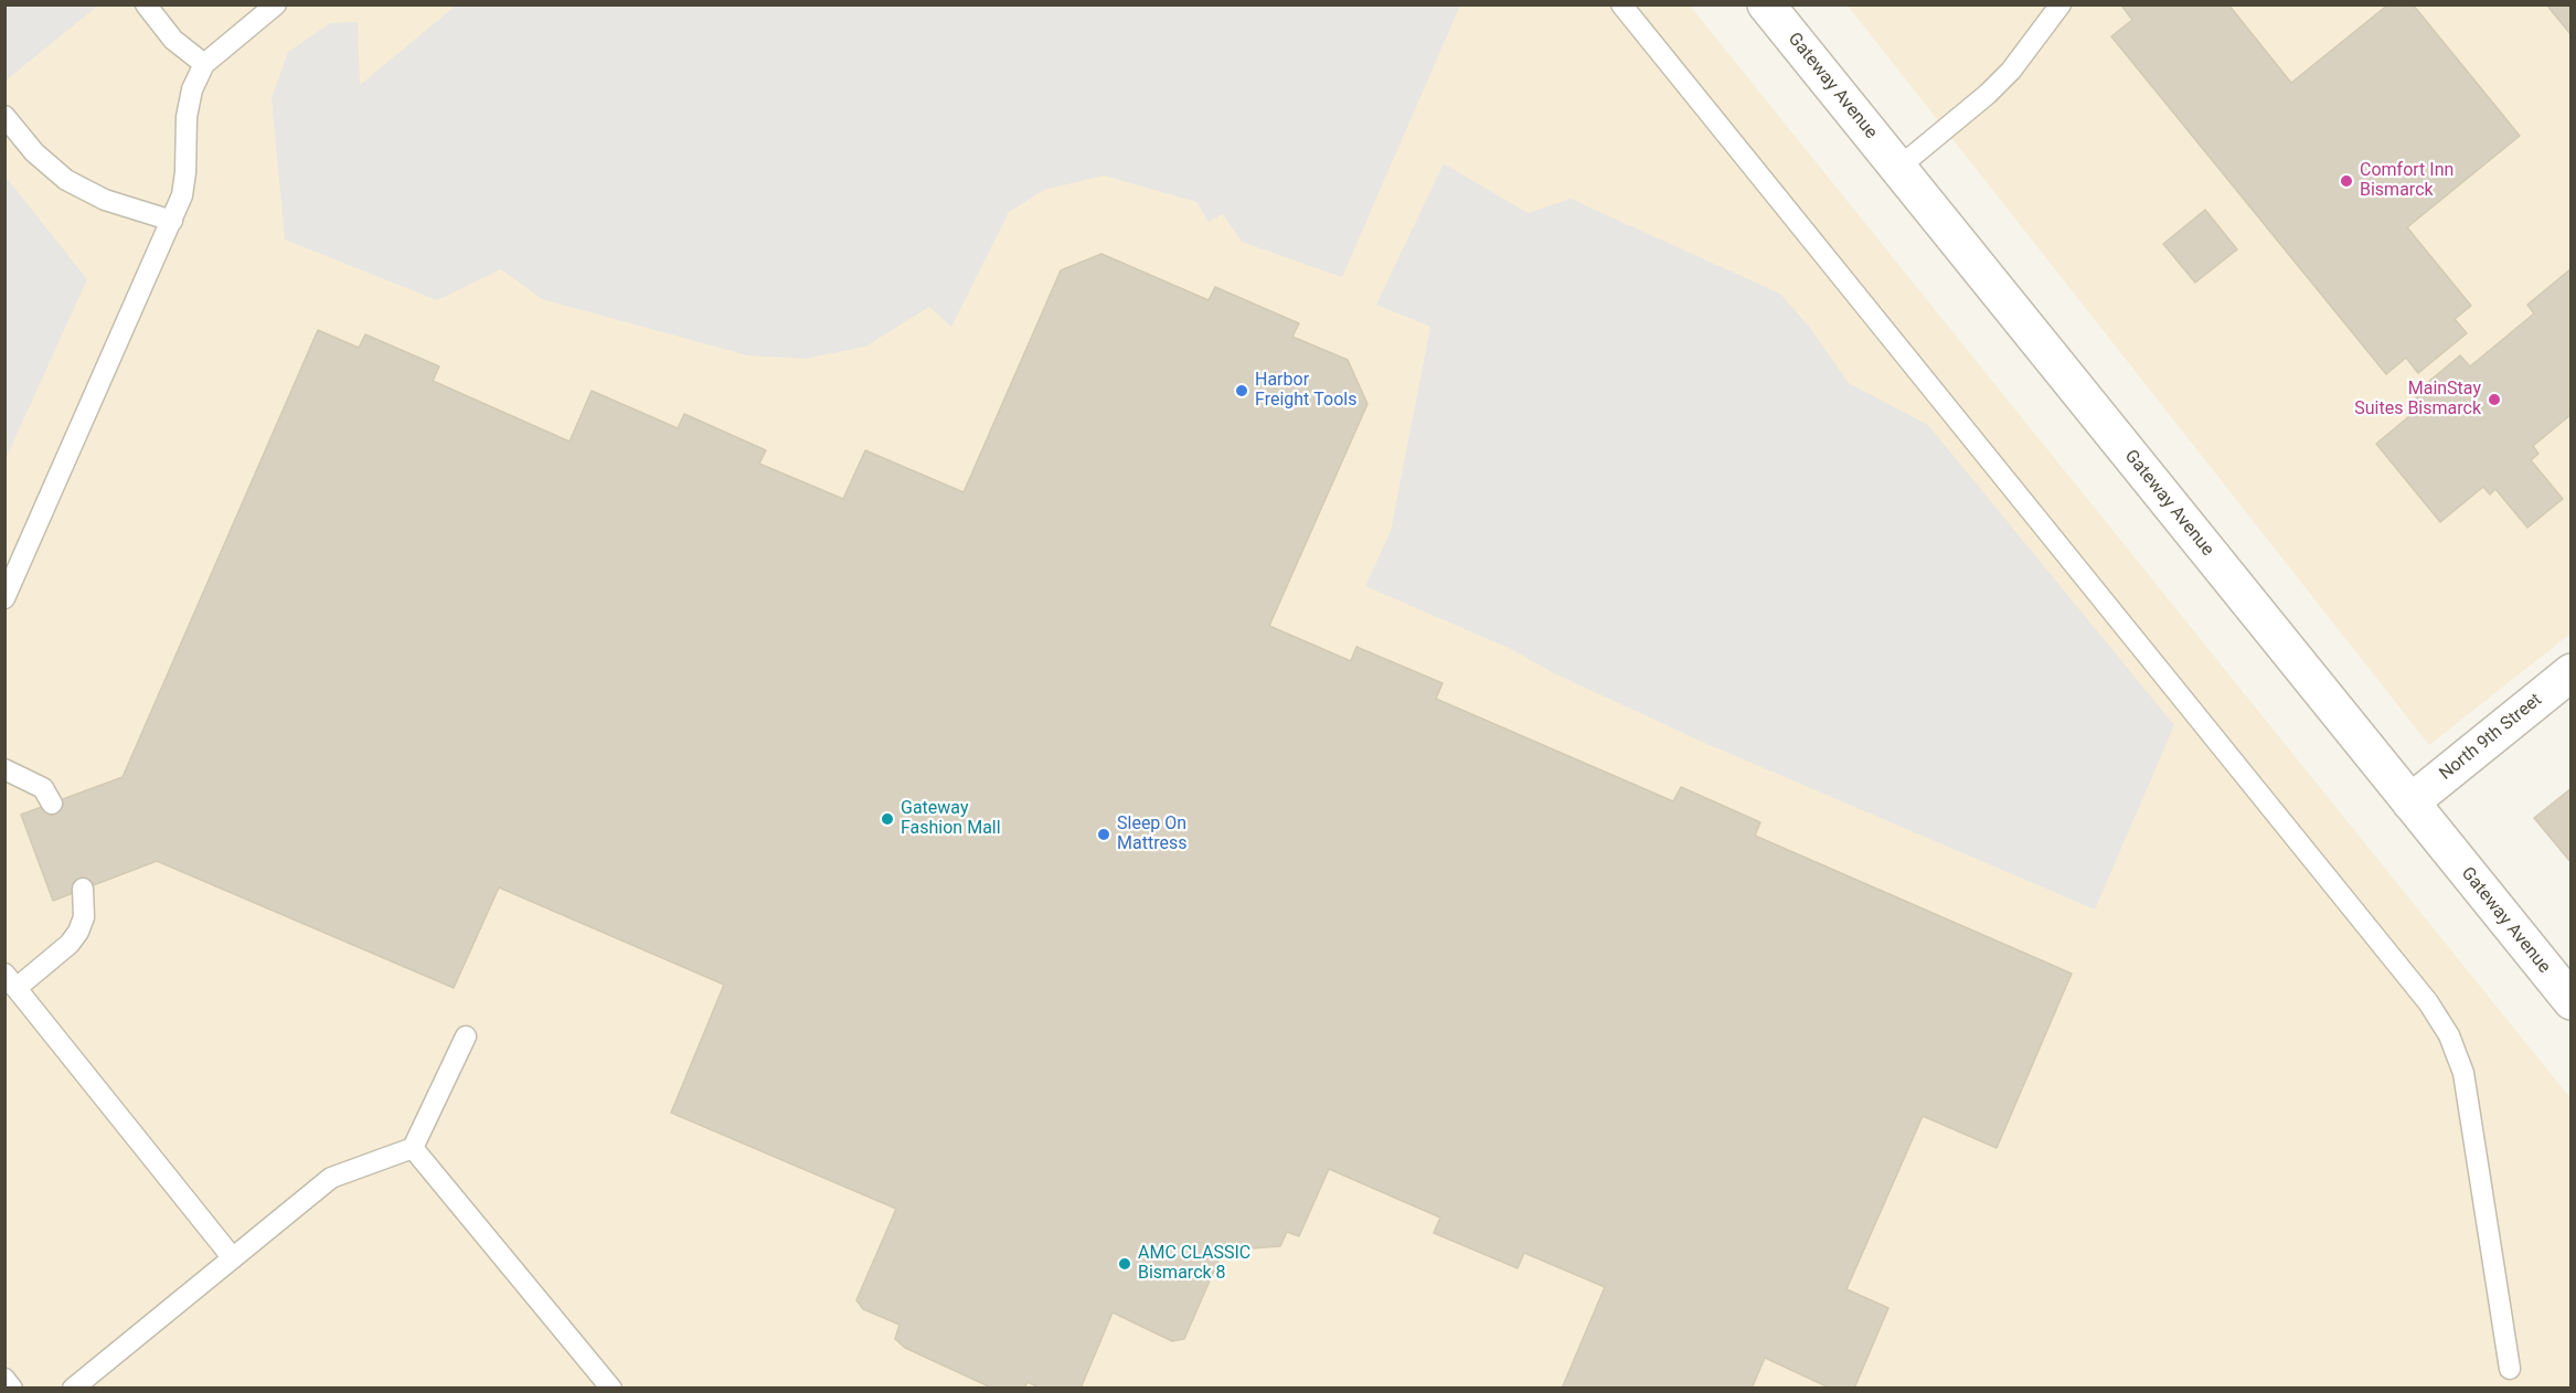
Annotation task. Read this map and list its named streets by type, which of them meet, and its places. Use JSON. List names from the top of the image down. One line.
{"streets":{"street":["Gateway Avenue","North 9th Street"]},"crossings":[["Gateway Avenue","North 9th Street"]],"places":["Comfort Inn Bismarck","Harbor Freight Tools","MainStay Suites Bismarck","Gateway Fashion Mall","Sleep On Mattress","AMC CLASSIC Bismarck 8"]}
